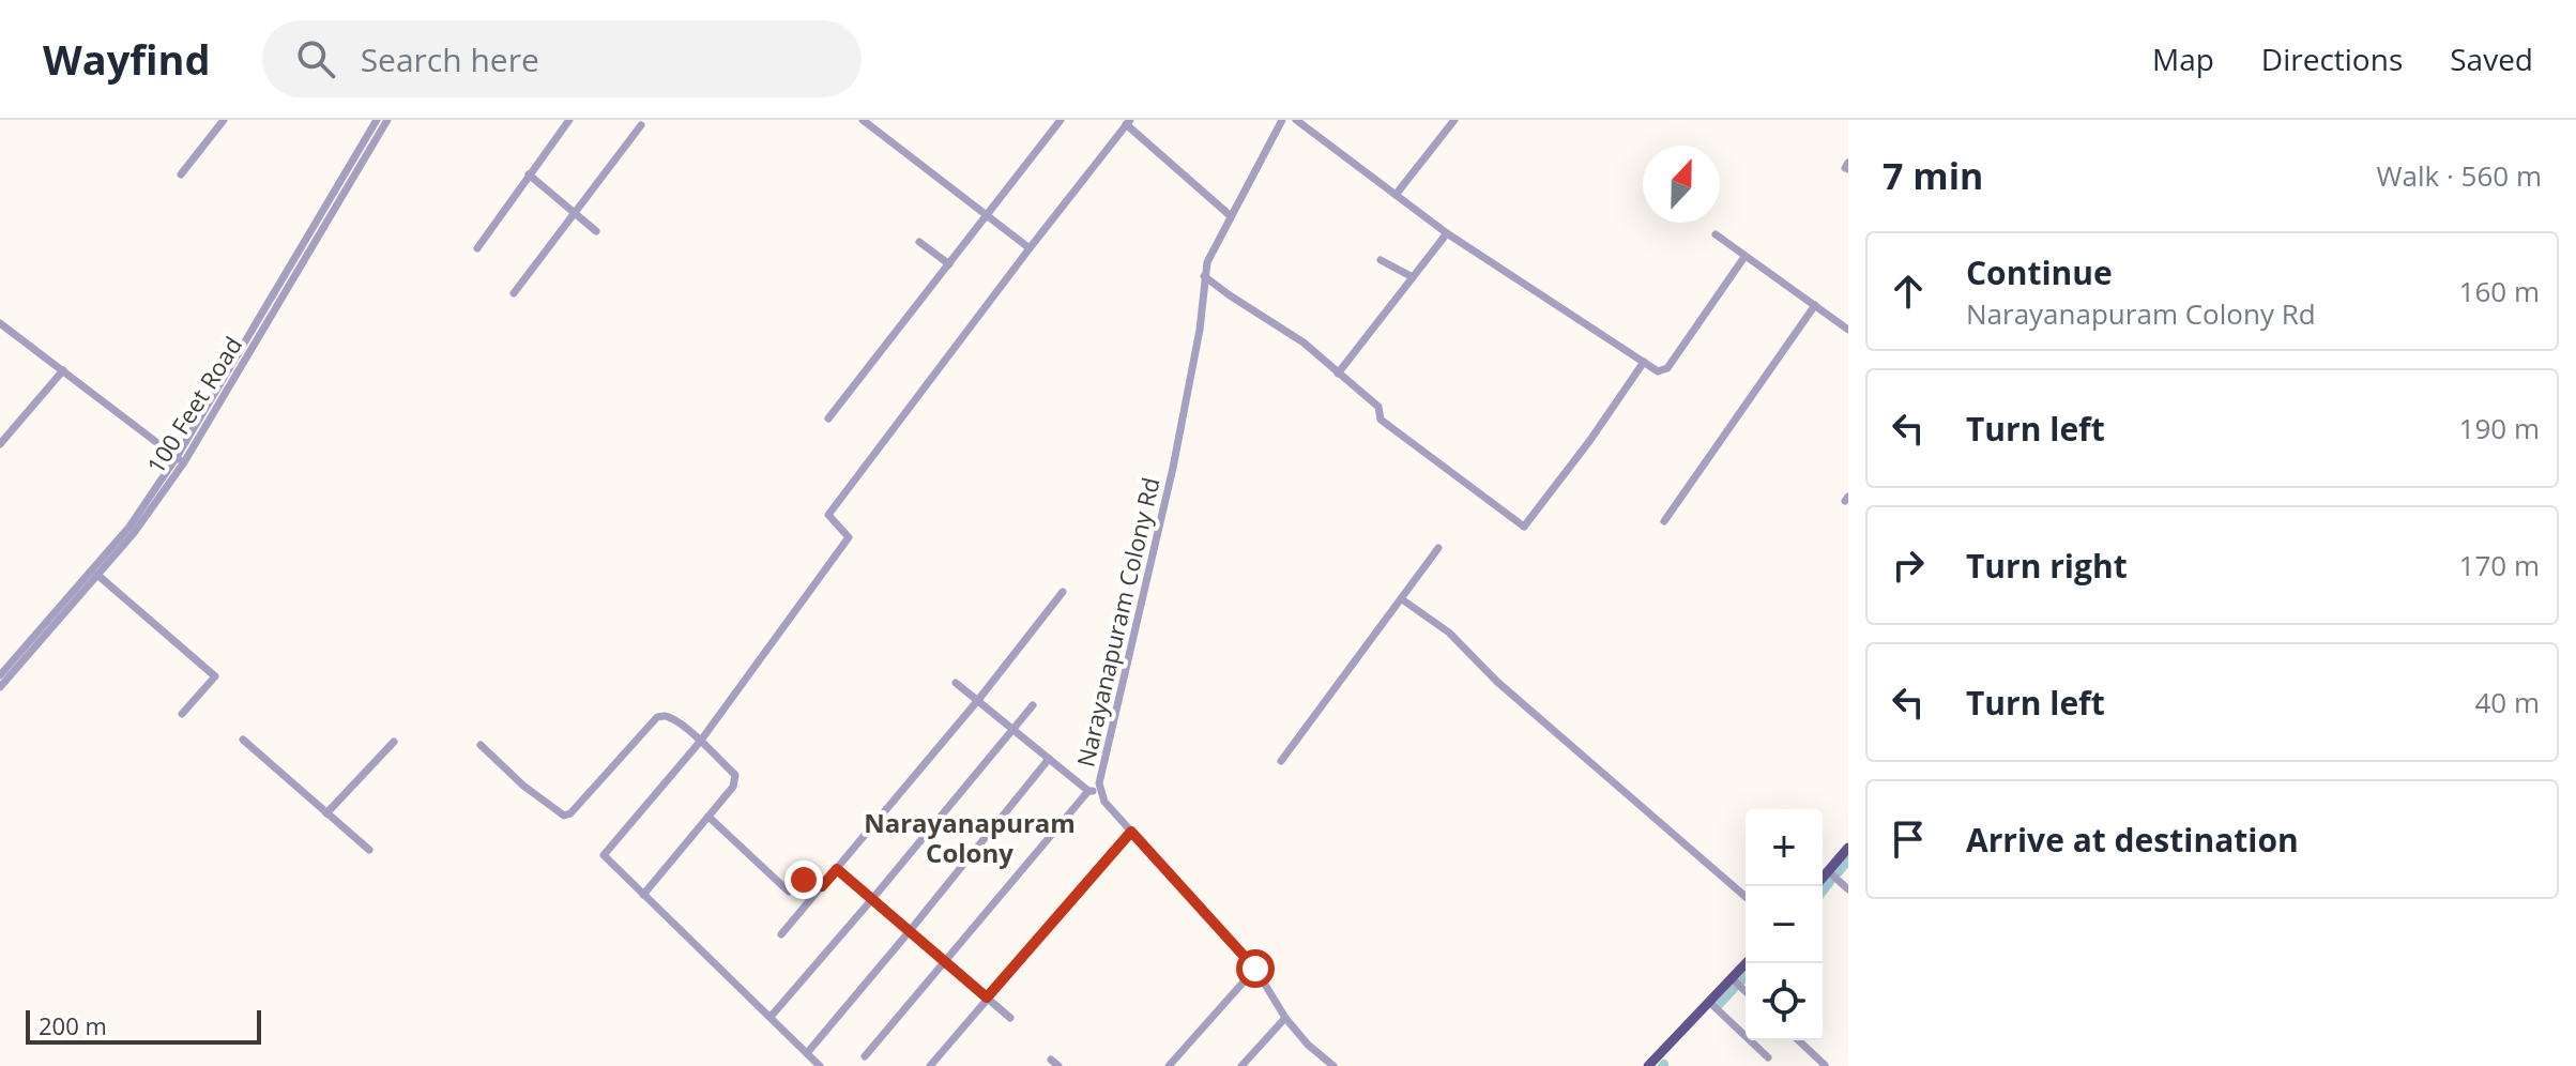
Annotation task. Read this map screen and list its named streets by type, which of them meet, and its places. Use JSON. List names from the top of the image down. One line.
{"streets":{"street":["100 Feet Road","Narayanapuram Colony Rd"]},"districts":["Narayanapuram Colony"],"scale_bar":"200 m","north":"top","page":{"header":"Wayfind","search":"Search here","nav":["Map","Directions","Saved"],"heading":["7 min","Walk · 560 m"],"list":[["Continue","Narayanapuram Colony Rd","160 m"],["Turn left","190 m"],["Turn right","170 m"],["Turn left","40 m"],"Arrive at destination"],"map_buttons":["+","−"],"scale":"200 m"}}
